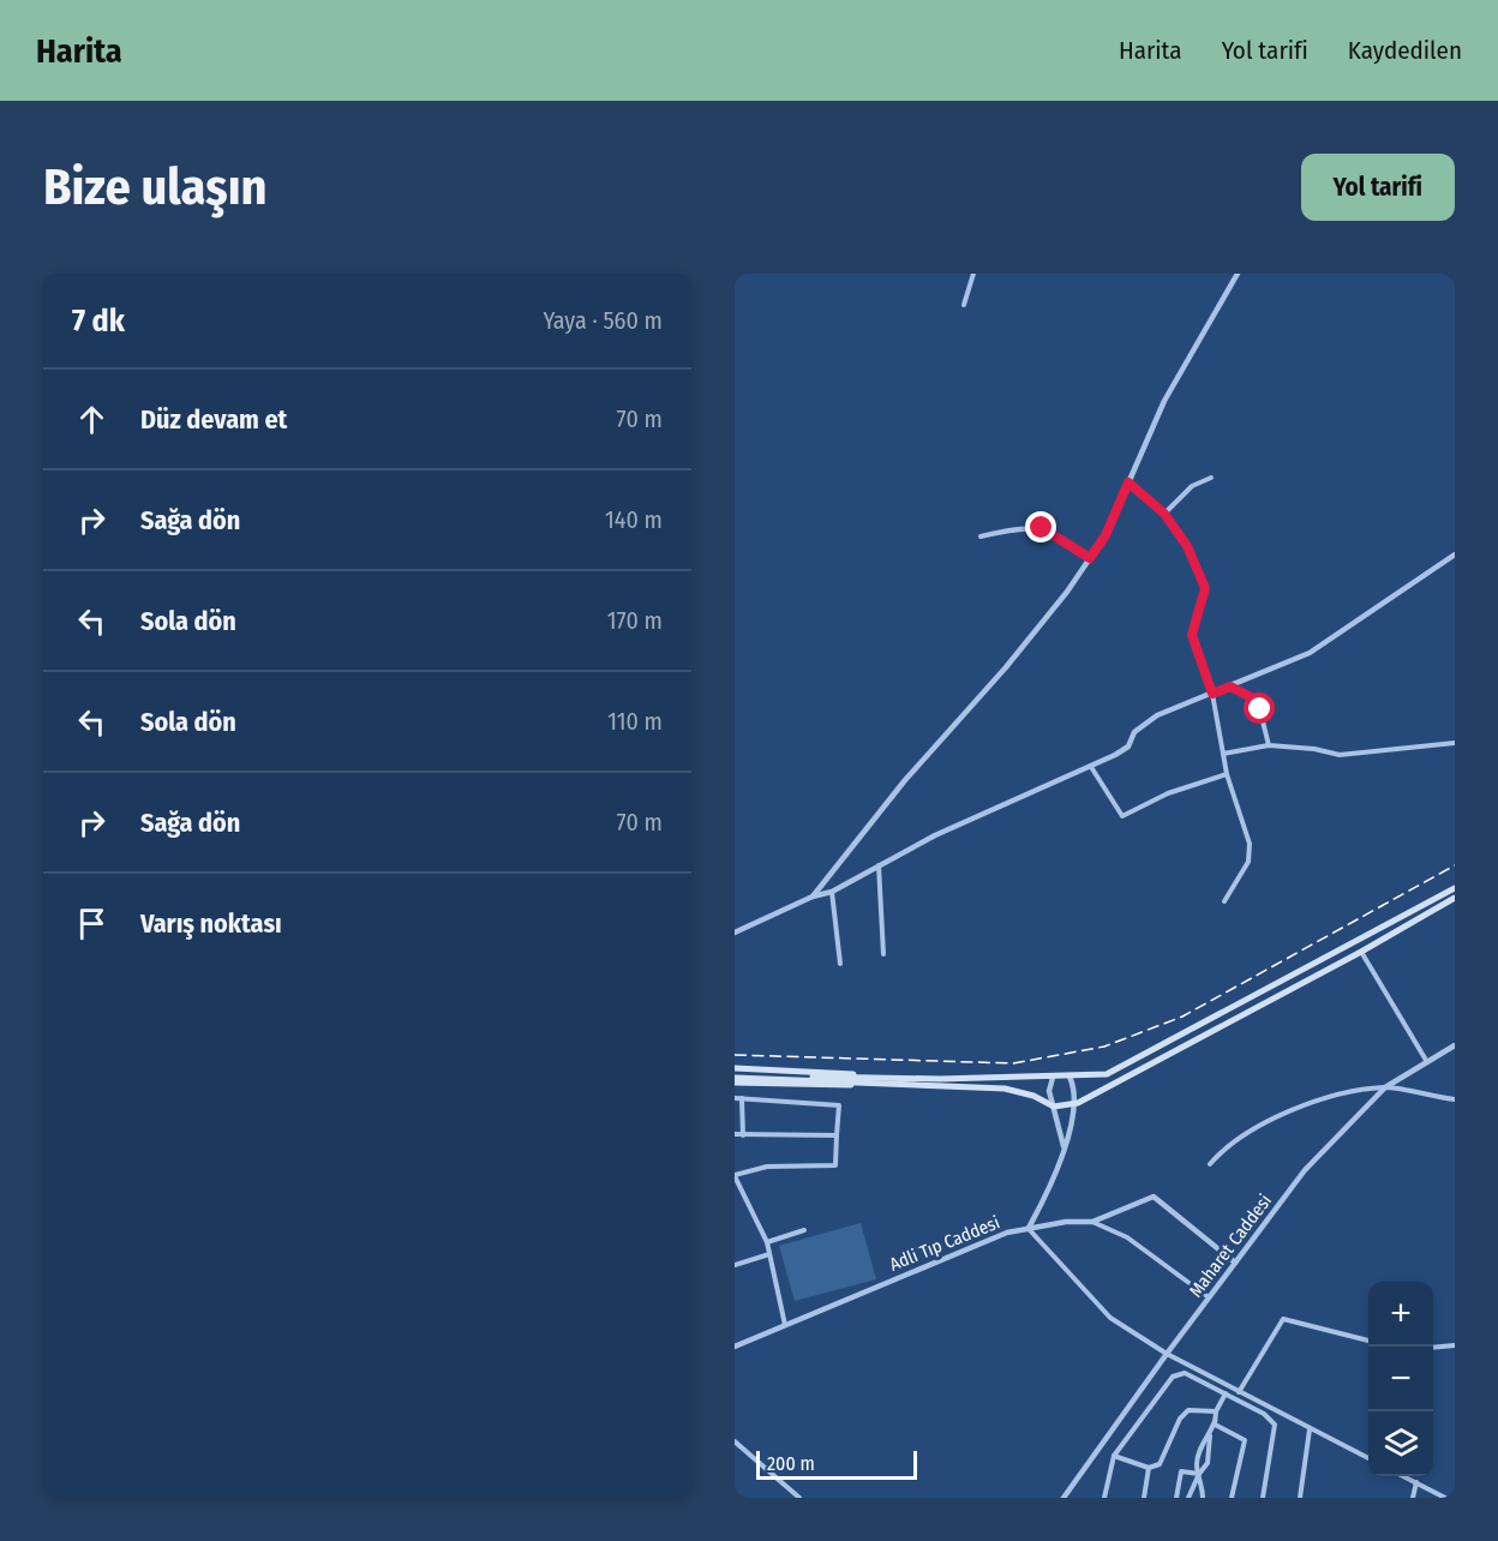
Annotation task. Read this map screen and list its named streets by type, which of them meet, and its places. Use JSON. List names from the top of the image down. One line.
{"streets":{"street":["Adli Tıp Caddesi","Maharet Caddesi"]},"crossings":[["Adli Tıp Caddesi","Maharet Caddesi"]],"scale_bar":"200 m","page":{"header":"Harita","nav":["Harita","Yol tarifi","Kaydedilen"],"buttons":"Yol tarifi","title":"Bize ulaşın","heading":["7 dk","Yaya · 560 m"],"list":[["Düz devam et","70 m"],["Sağa dön","140 m"],["Sola dön","170 m"],["Sola dön","110 m"],["Sağa dön","70 m"],"Varış noktası"],"map_buttons":["+","−"],"scale":"200 m"}}
